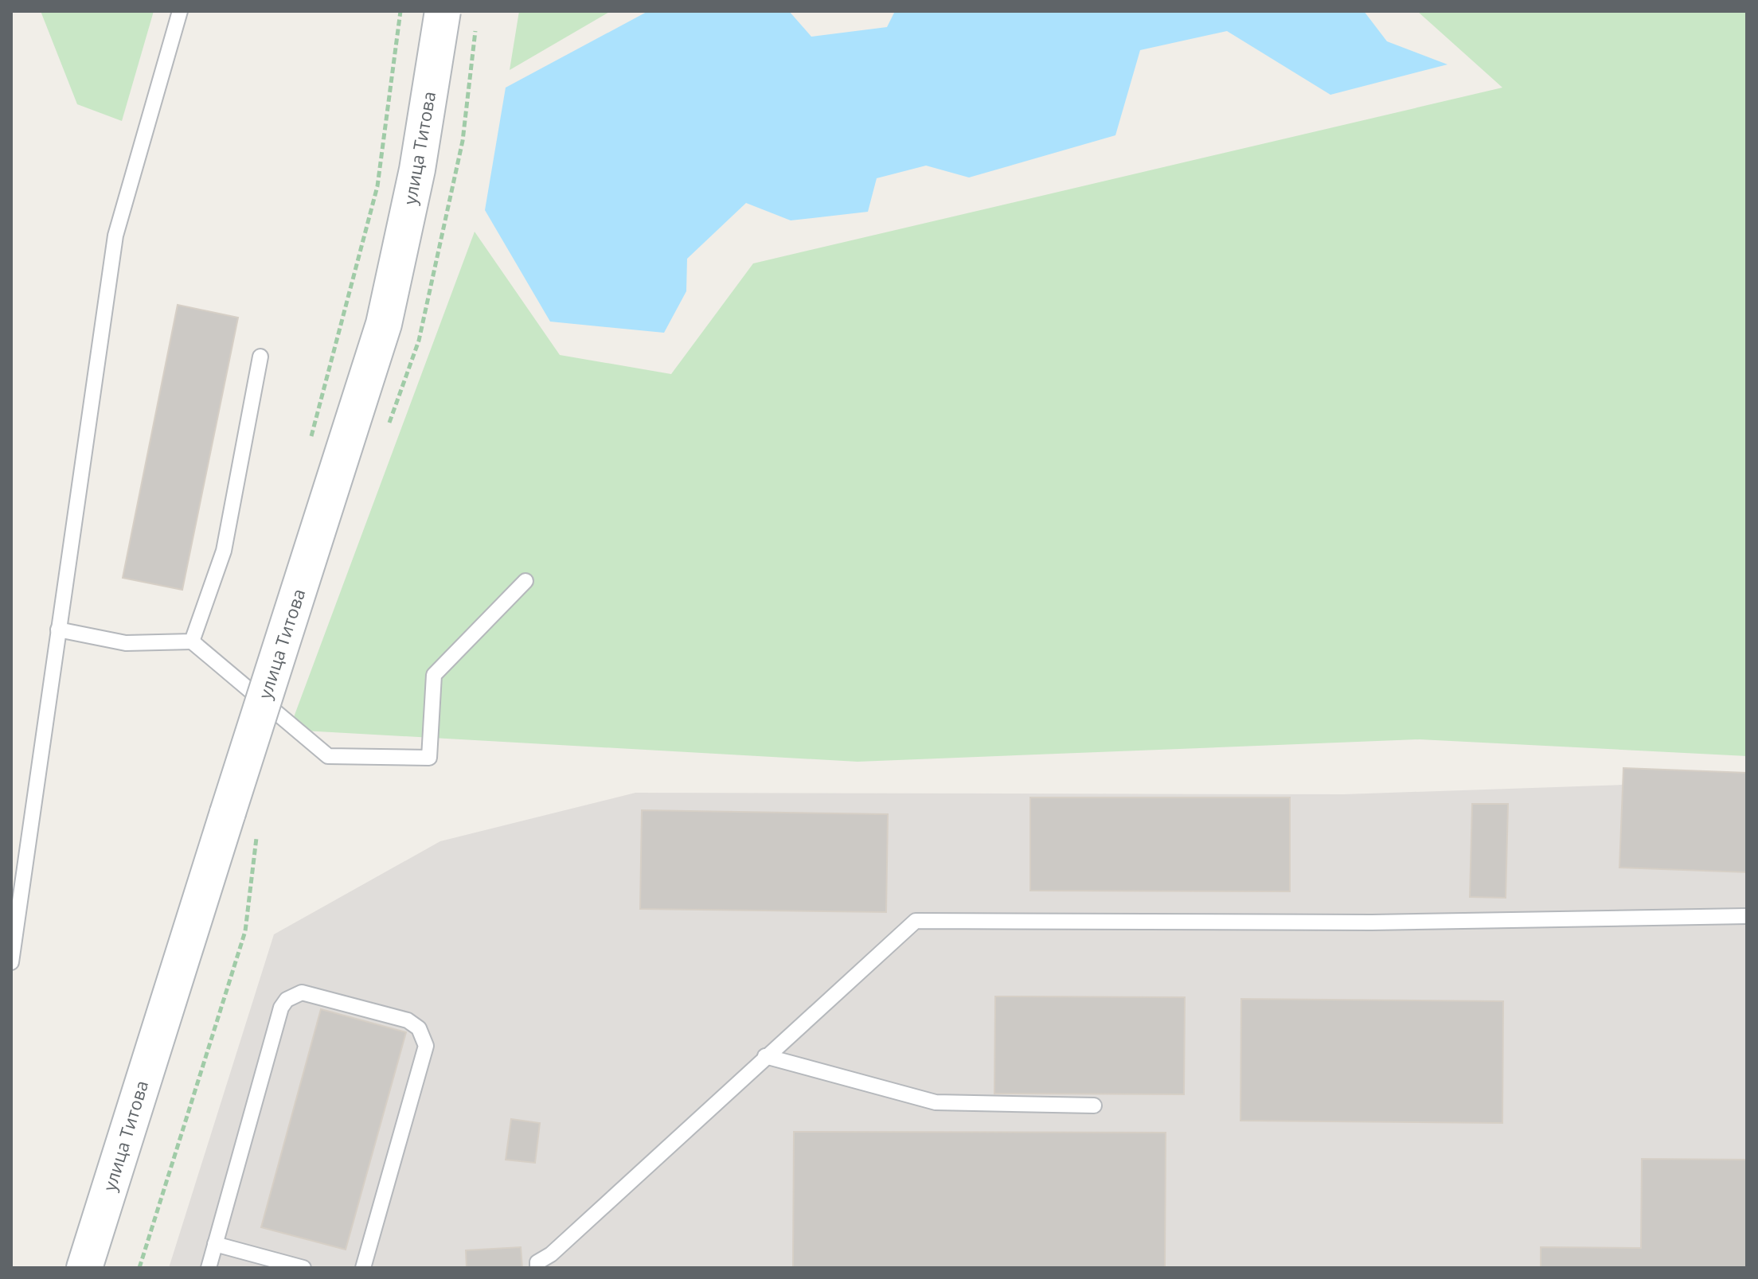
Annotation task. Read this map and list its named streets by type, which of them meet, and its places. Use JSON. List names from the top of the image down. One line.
{"streets":{"main road":["улица Титова"]}}
